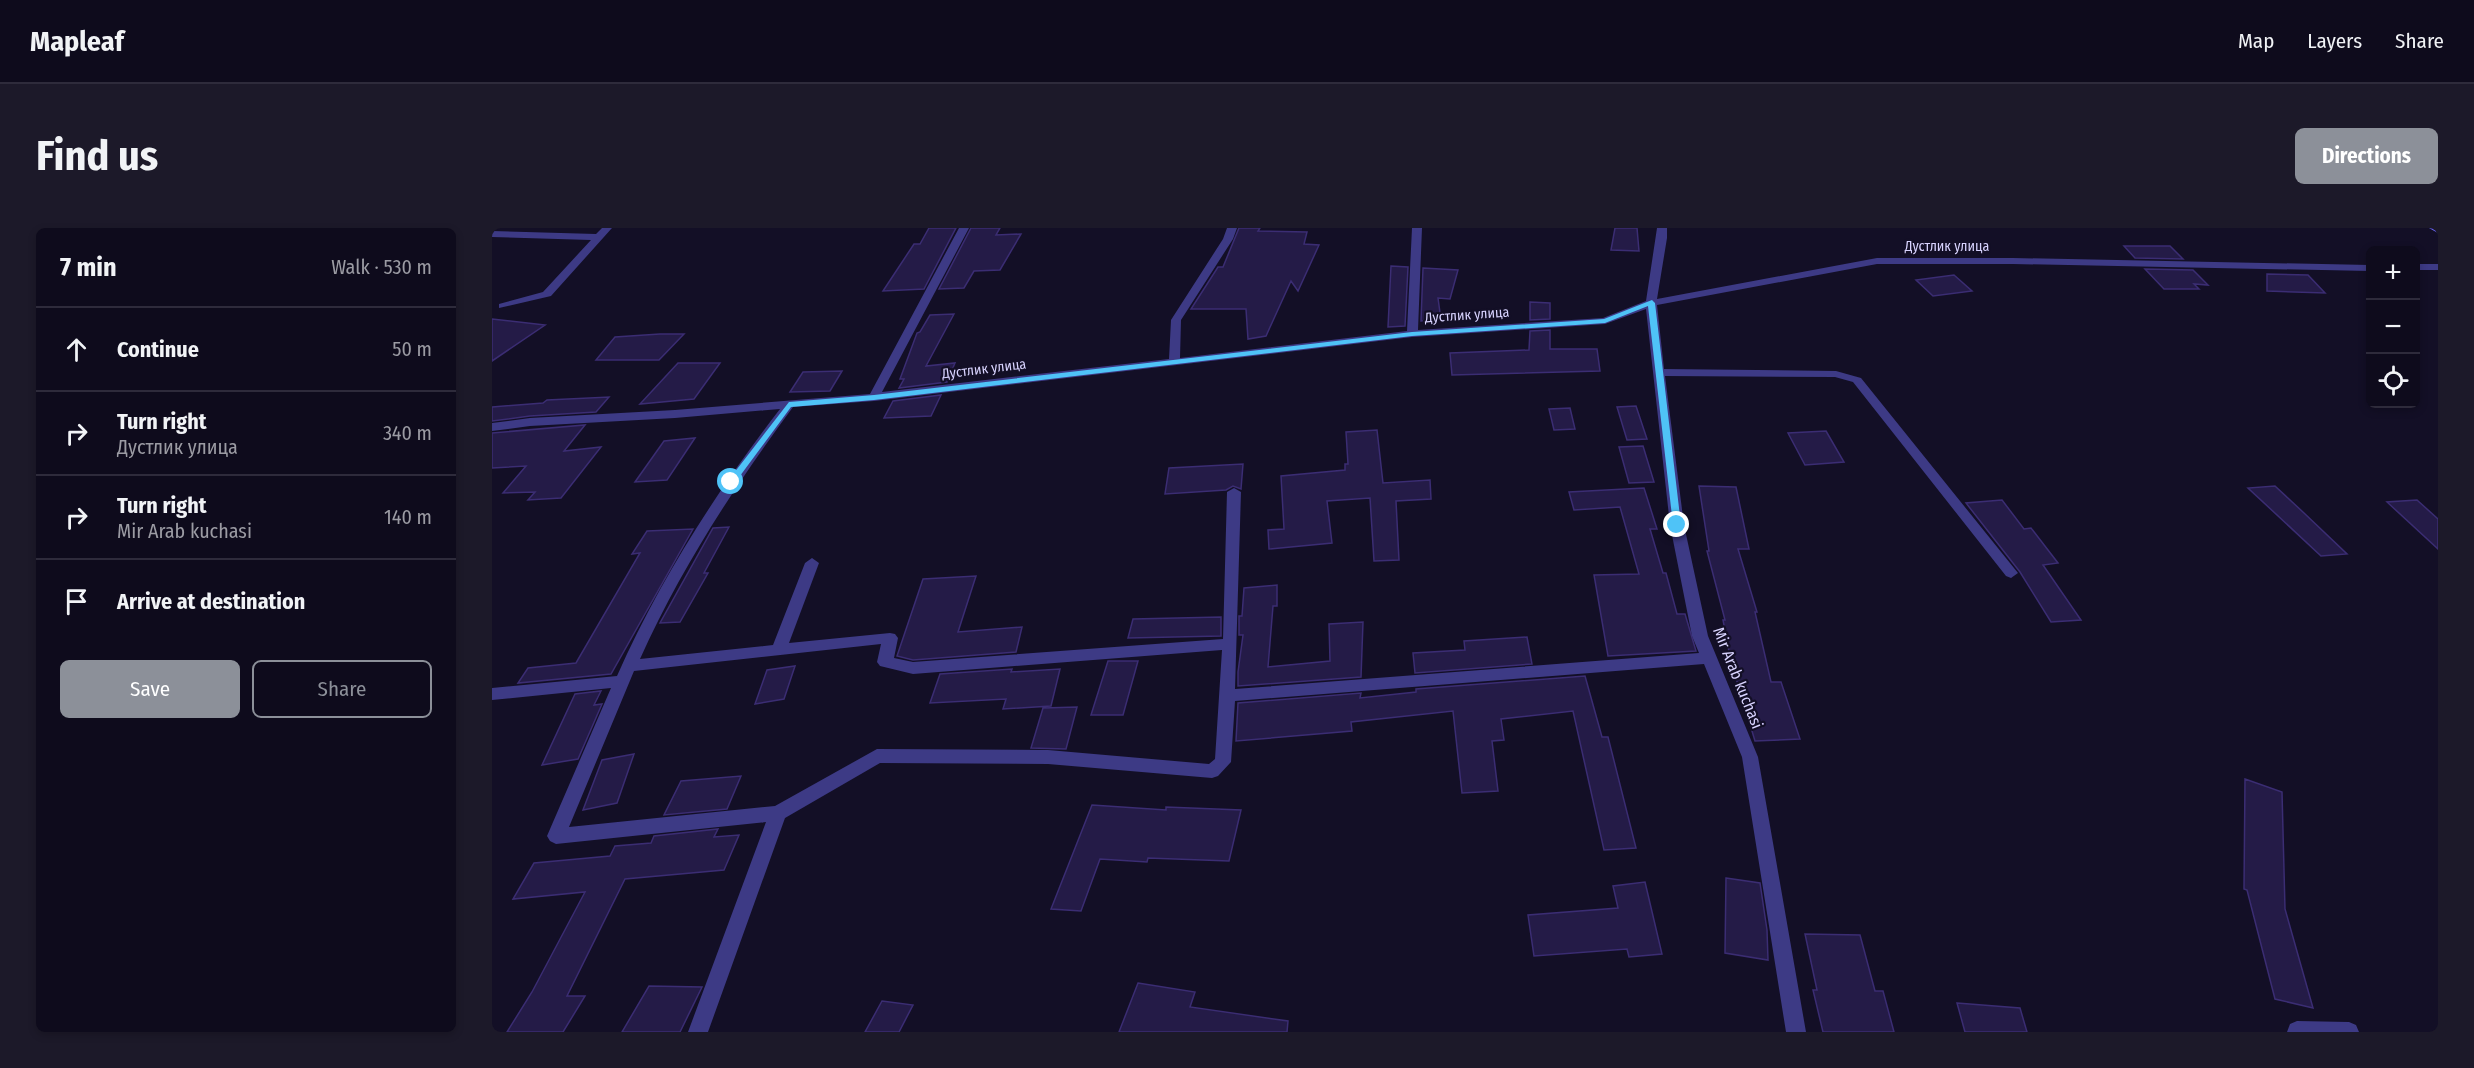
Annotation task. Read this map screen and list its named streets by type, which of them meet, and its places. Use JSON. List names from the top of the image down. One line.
{"streets":{"street":["Дустлик улица","Mir Arab kuchasi"]},"crossings":[["Дустлик улица","Mir Arab kuchasi"]],"page":{"header":"Mapleaf","nav":["Map","Layers","Share"],"buttons":["Directions",["Save","Share"]],"title":"Find us","heading":["7 min","Walk · 530 m"],"map_buttons":["+","−"],"list":[["Continue","50 m"],["Turn right","Дустлик улица","340 m"],["Turn right","Mir Arab kuchasi","140 m"],"Arrive at destination"]}}
